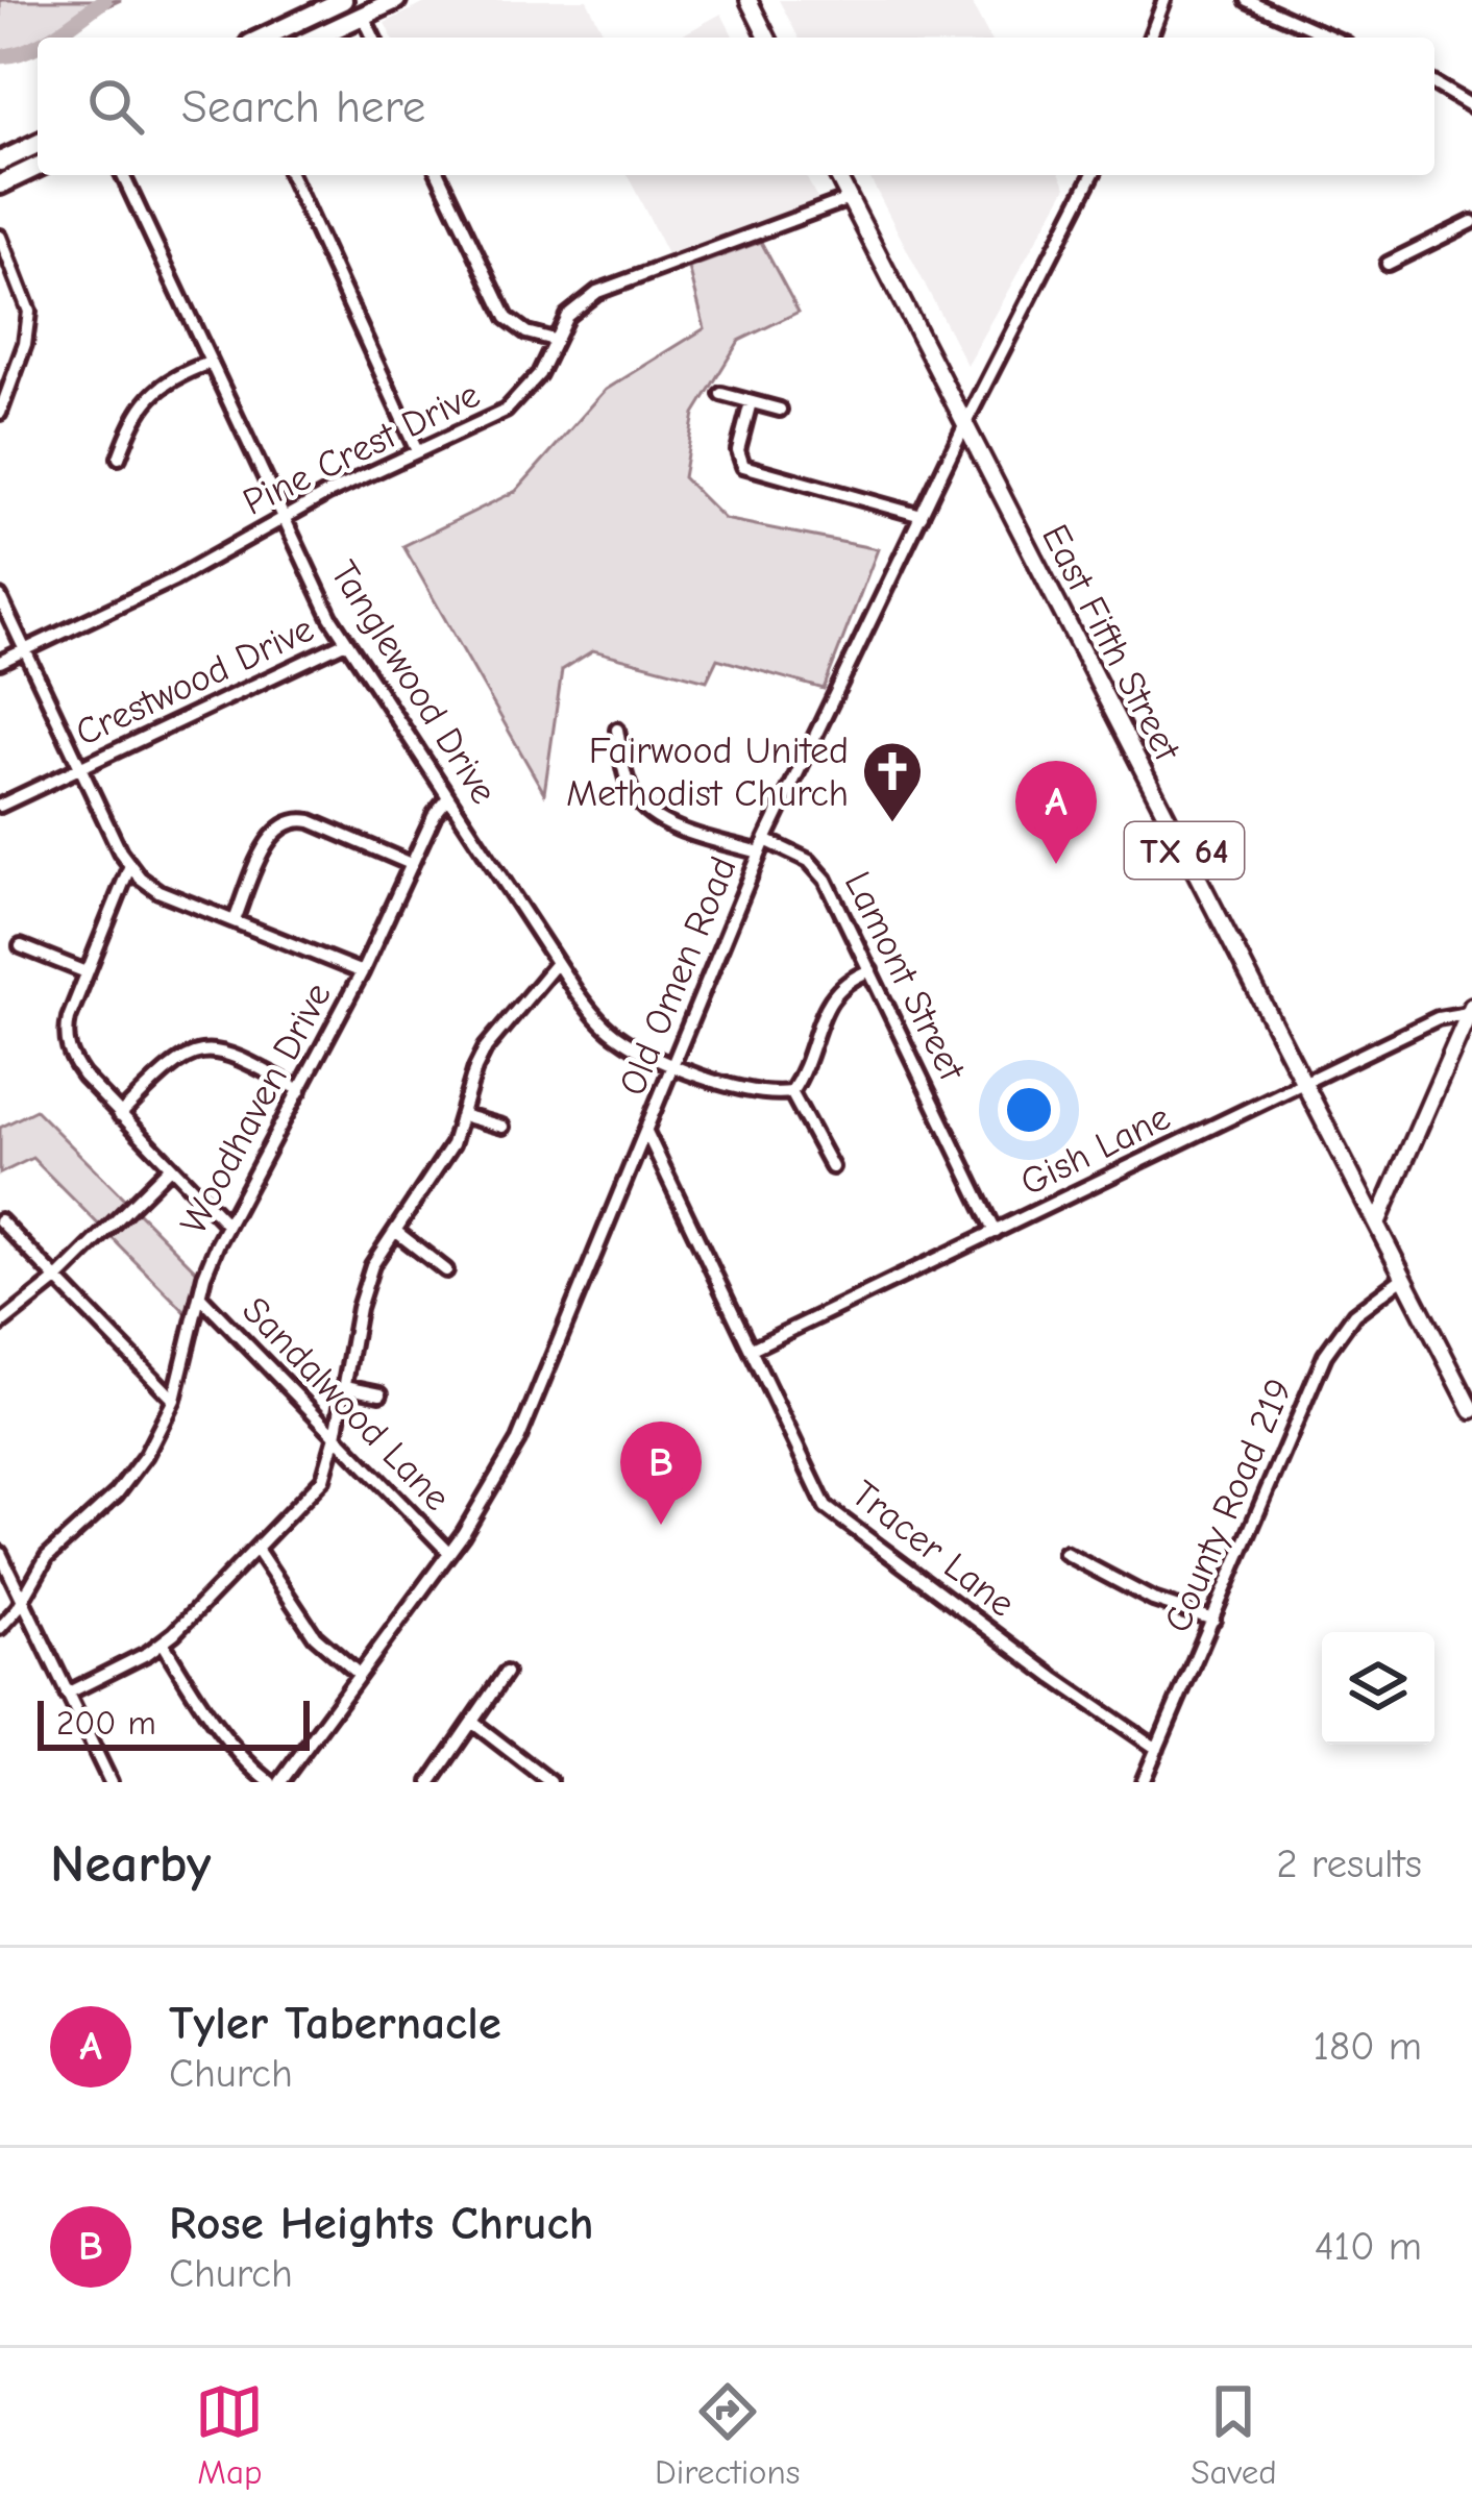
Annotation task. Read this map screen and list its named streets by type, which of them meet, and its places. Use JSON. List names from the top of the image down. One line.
{"streets":{"main road":["East Fifth Street","TX 64"],"street":["Pine Crest Drive","Crestwood Drive","Tanglewood Drive","Old Omen Road","Lamont Street","Woodhaven Drive","Gish Lane","Sandalwood Lane","County Road 219","Tracer Lane"]},"crossings":[["Pine Crest Drive","East Fifth Street"],["Pine Crest Drive","Tanglewood Drive"],["East Fifth Street","TX 64"],["East Fifth Street","Old Omen Road"],["East Fifth Street","Gish Lane"],["East Fifth Street","County Road 219"],["Crestwood Drive","Tanglewood Drive"],["Tanglewood Drive","Old Omen Road"],["Tanglewood Drive","Woodhaven Drive"],["TX 64","County Road 219"],["Old Omen Road","Lamont Street"],["Old Omen Road","Sandalwood Lane"],["Old Omen Road","Tracer Lane"],["Lamont Street","Gish Lane"],["Woodhaven Drive","Sandalwood Lane"],["Gish Lane","Tracer Lane"],["County Road 219","Tracer Lane"]],"places":{"church":["Fairwood United Methodist Church"]},"scale_bar":"200 m","page":{"search":"Search here","pins":["A","B"],"scale":"200 m","heading":["Nearby","2 results"],"list":[{"mark":"A","name":"Tyler Tabernacle","note":"Church","value":"180 m"},{"mark":"B","name":"Rose Heights Chruch","note":"Church","value":"410 m"}],"nav":["Map","Directions","Saved"]}}
